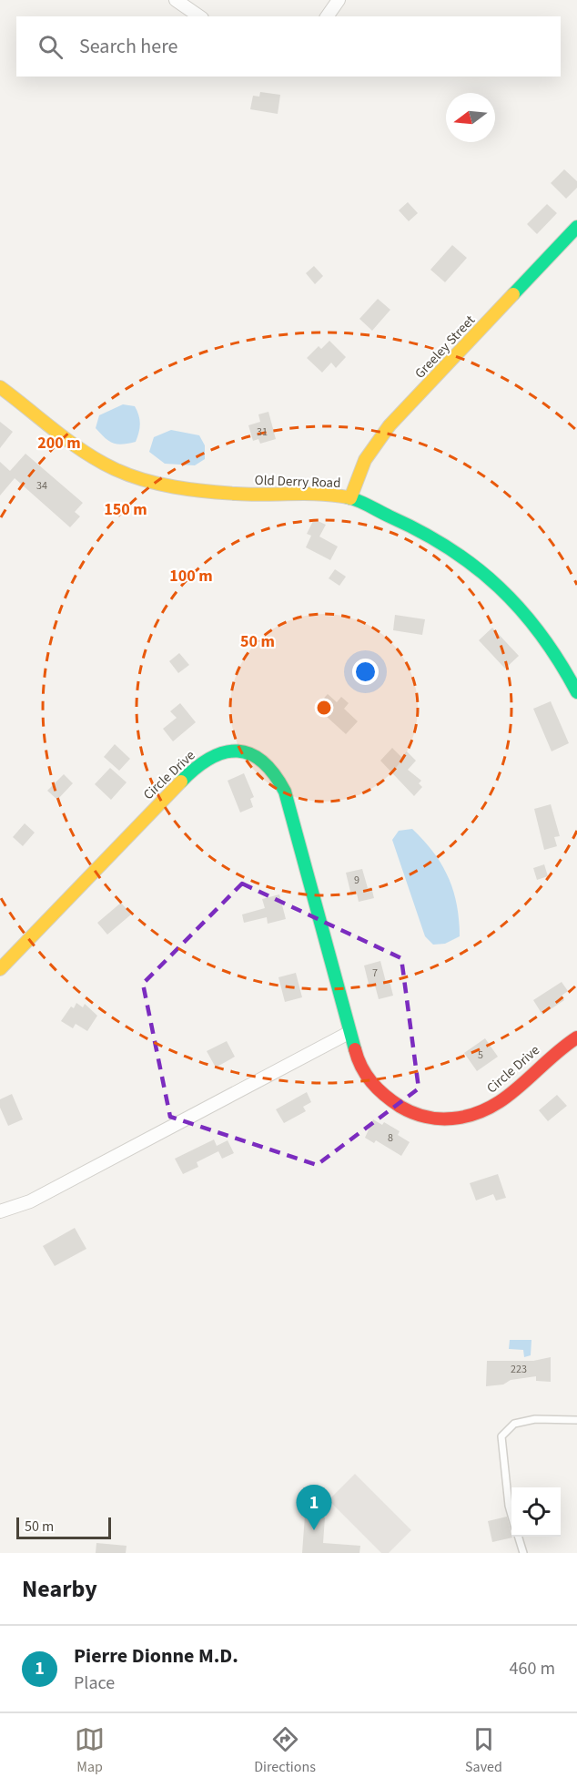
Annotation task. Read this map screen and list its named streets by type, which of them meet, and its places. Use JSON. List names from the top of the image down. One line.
{"streets":{"street":["Greeley Street","Old Derry Road","Circle Drive"]},"crossings":[["Greeley Street","Old Derry Road"]],"house_numbers":["31","34","9","7","5","8","223"],"scale_bar":"50 m","north":"left","page":{"search":"Search here","pins":"1","scale":"50 m","heading":"Nearby","list":[{"mark":"1","name":"Pierre Dionne M.D.","note":"Place","value":"460 m"}],"nav":["Map","Directions","Saved"]},"rings":["200 m","150 m","100 m","50 m"]}
